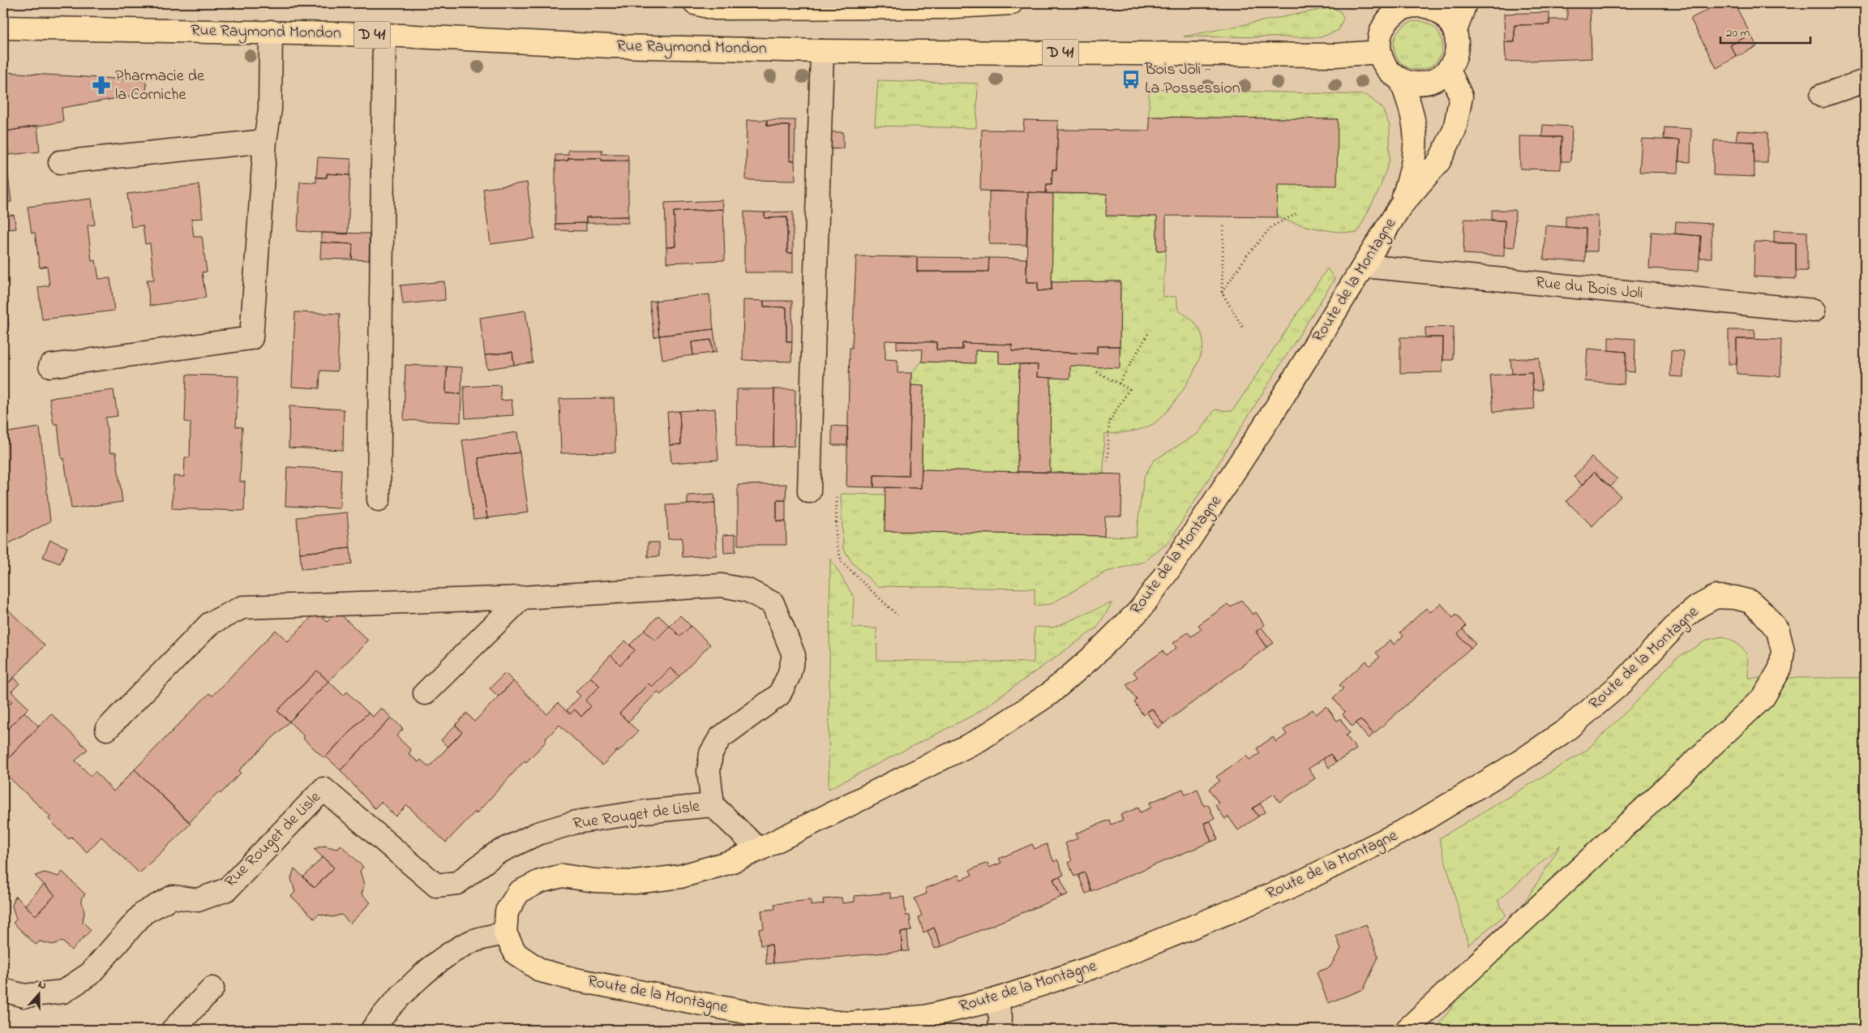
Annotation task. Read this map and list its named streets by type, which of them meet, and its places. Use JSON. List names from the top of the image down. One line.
{"streets":{"main road":["Rue Raymond Mondon","D 41","Route de la Montagne"],"street":["Rue du Bois Joli","Rue Rouget de Lisle"]},"crossings":[["Rue Raymond Mondon","Route de la Montagne"],["Route de la Montagne","Rue du Bois Joli"]],"places":{"bus stop":["Bois Joli - La Possession"],"pharmacy":["Pharmacie de la Corniche"]},"scale_bar":"20 m","north":"top"}
